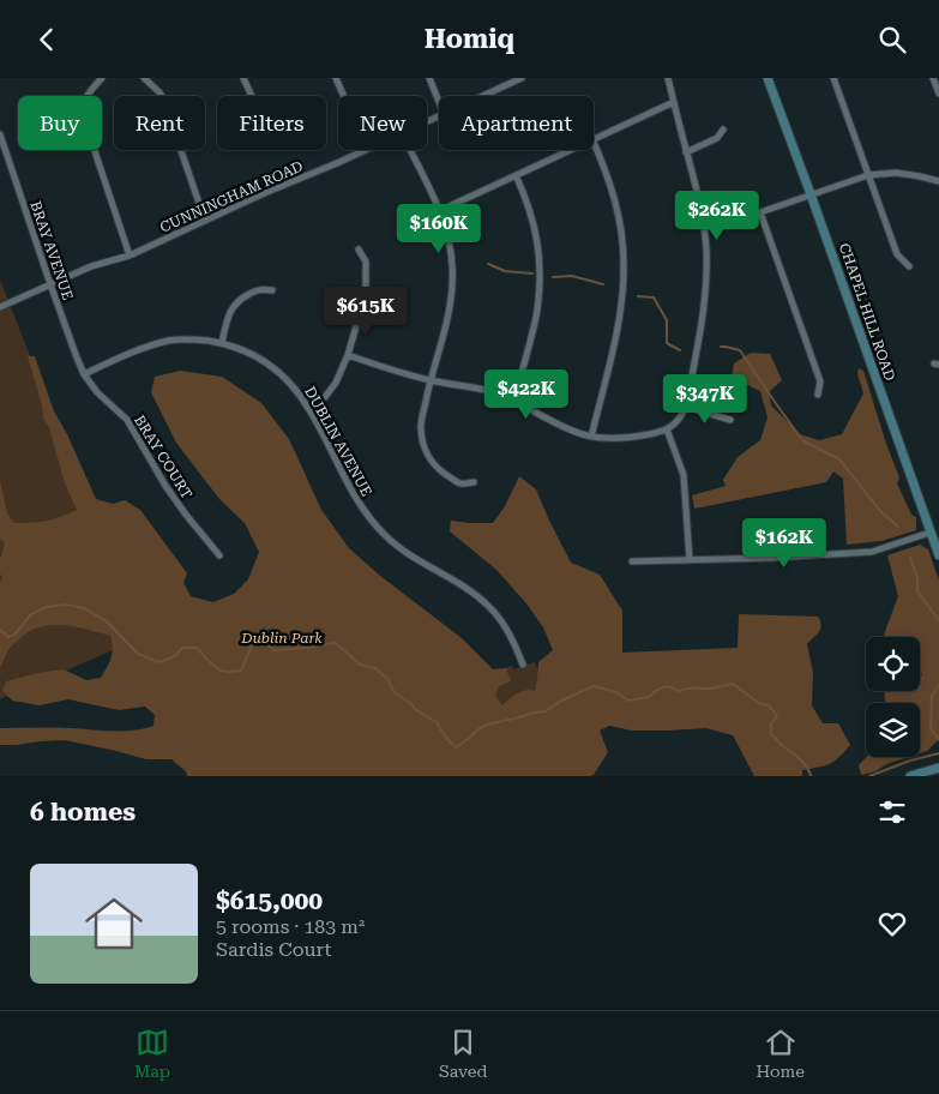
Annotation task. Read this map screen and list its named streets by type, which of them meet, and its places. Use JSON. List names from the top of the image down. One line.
{"streets":{"street":["CUNNINGHAM ROAD","BRAY AVENUE","CHAPEL HILL ROAD","DUBLIN AVENUE","BRAY COURT"]},"crossings":[["CUNNINGHAM ROAD","BRAY AVENUE"],["BRAY AVENUE","DUBLIN AVENUE"],["BRAY AVENUE","BRAY COURT"],["DUBLIN AVENUE","BRAY COURT"]],"parks":["Dublin Park"],"page":{"header":"Homiq","chip":["Buy","Rent","Filters","New","Apartment"],"price":["$262K","$160K","$615K","$422K","$347K","$162K"],"heading":"6 homes","list":[{"name":"$615,000","note":"5 rooms · 183 m² · Sardis Court"}],"tabs":["Map","Saved","Home"]}}
